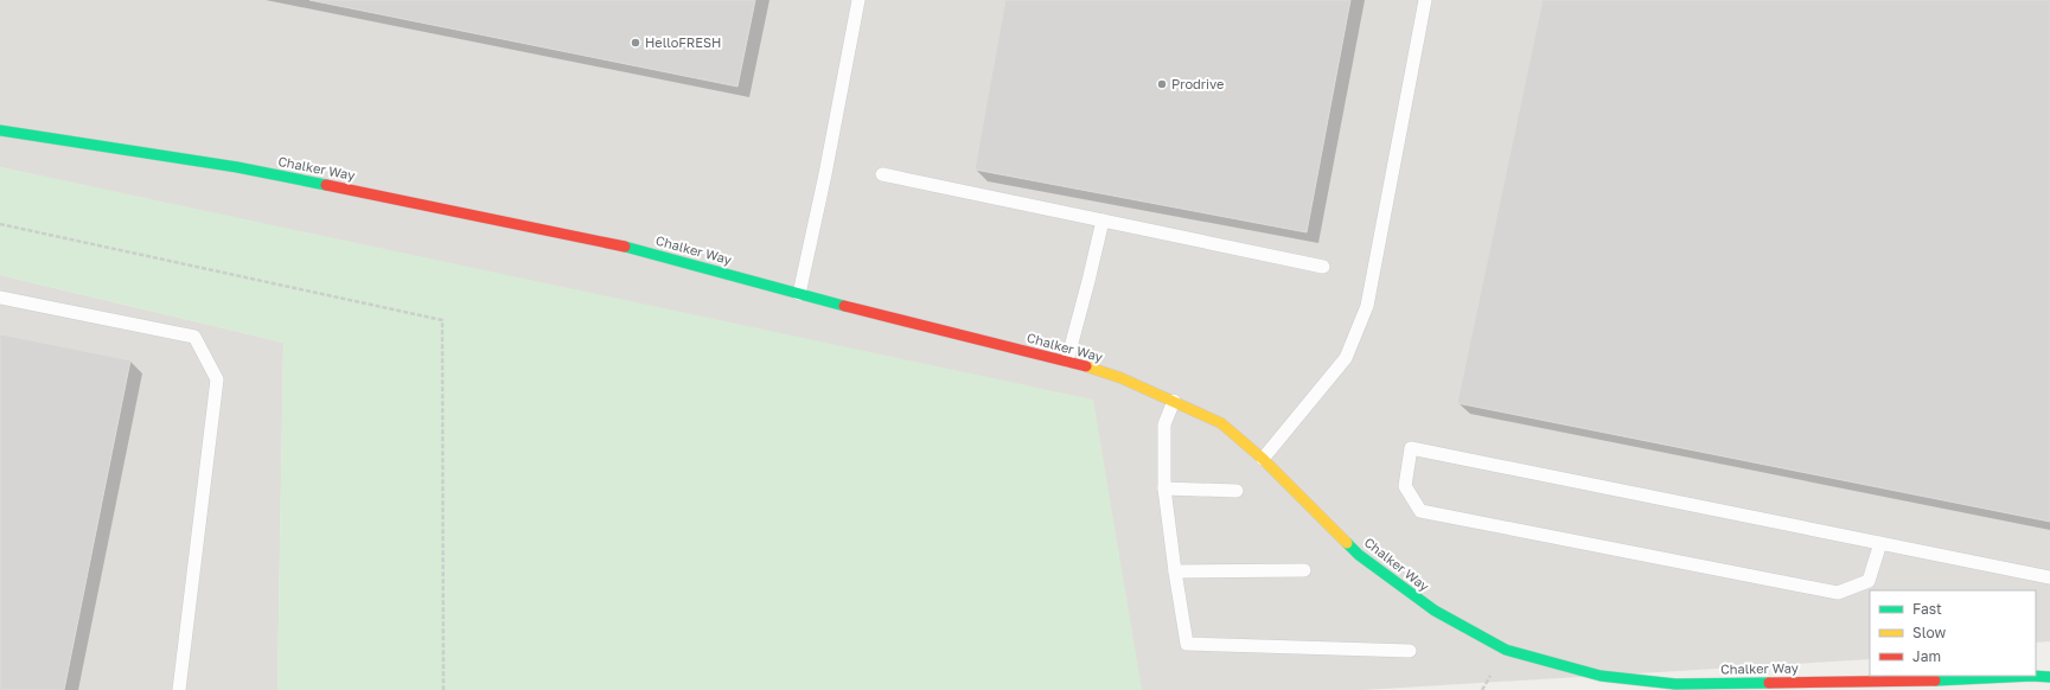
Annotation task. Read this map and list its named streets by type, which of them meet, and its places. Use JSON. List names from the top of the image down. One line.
{"streets":{"street":["Chalker Way"]},"places":["HelloFRESH","Prodrive"],"legend":["Fast","Slow","Jam"]}
